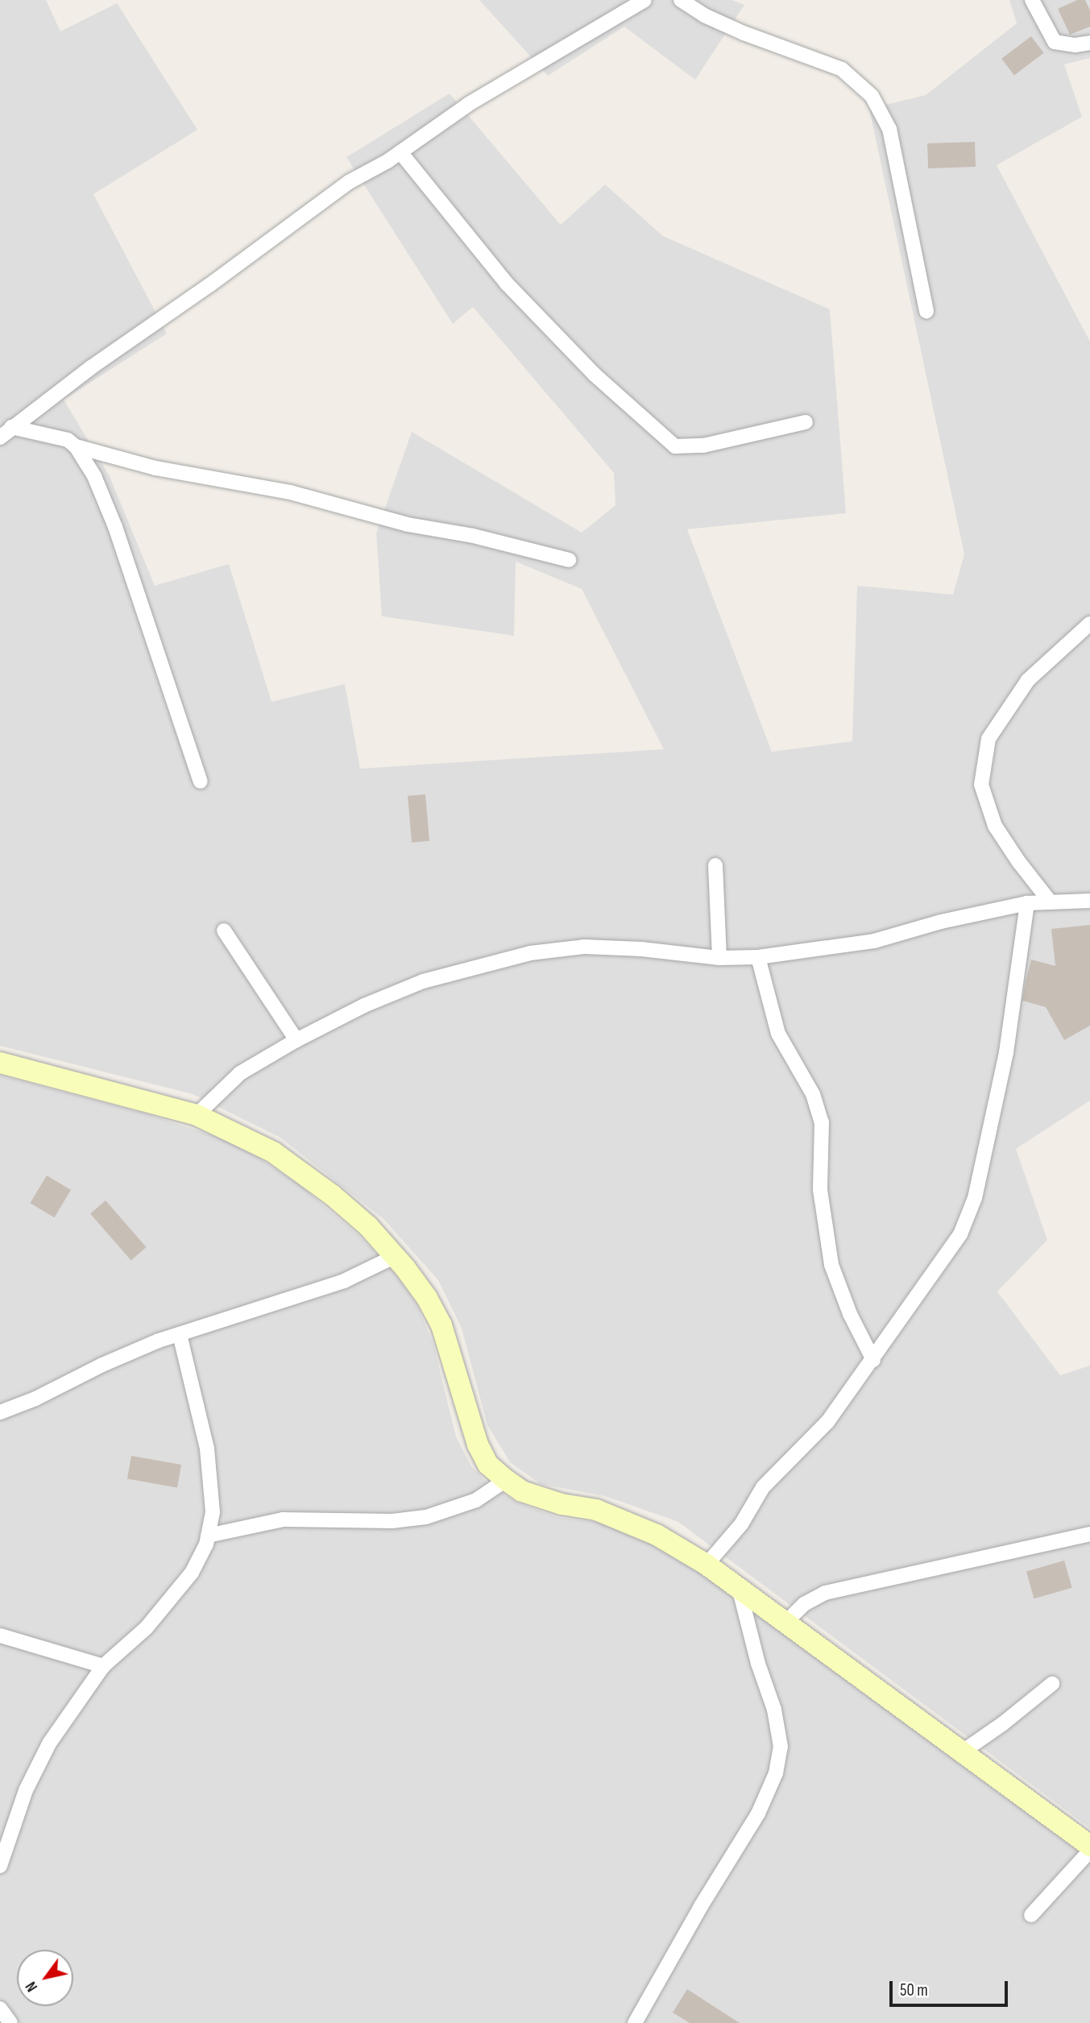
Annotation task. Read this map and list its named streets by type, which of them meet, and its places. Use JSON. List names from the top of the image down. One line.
{"scale_bar":"50 m","north":"bottom left"}
